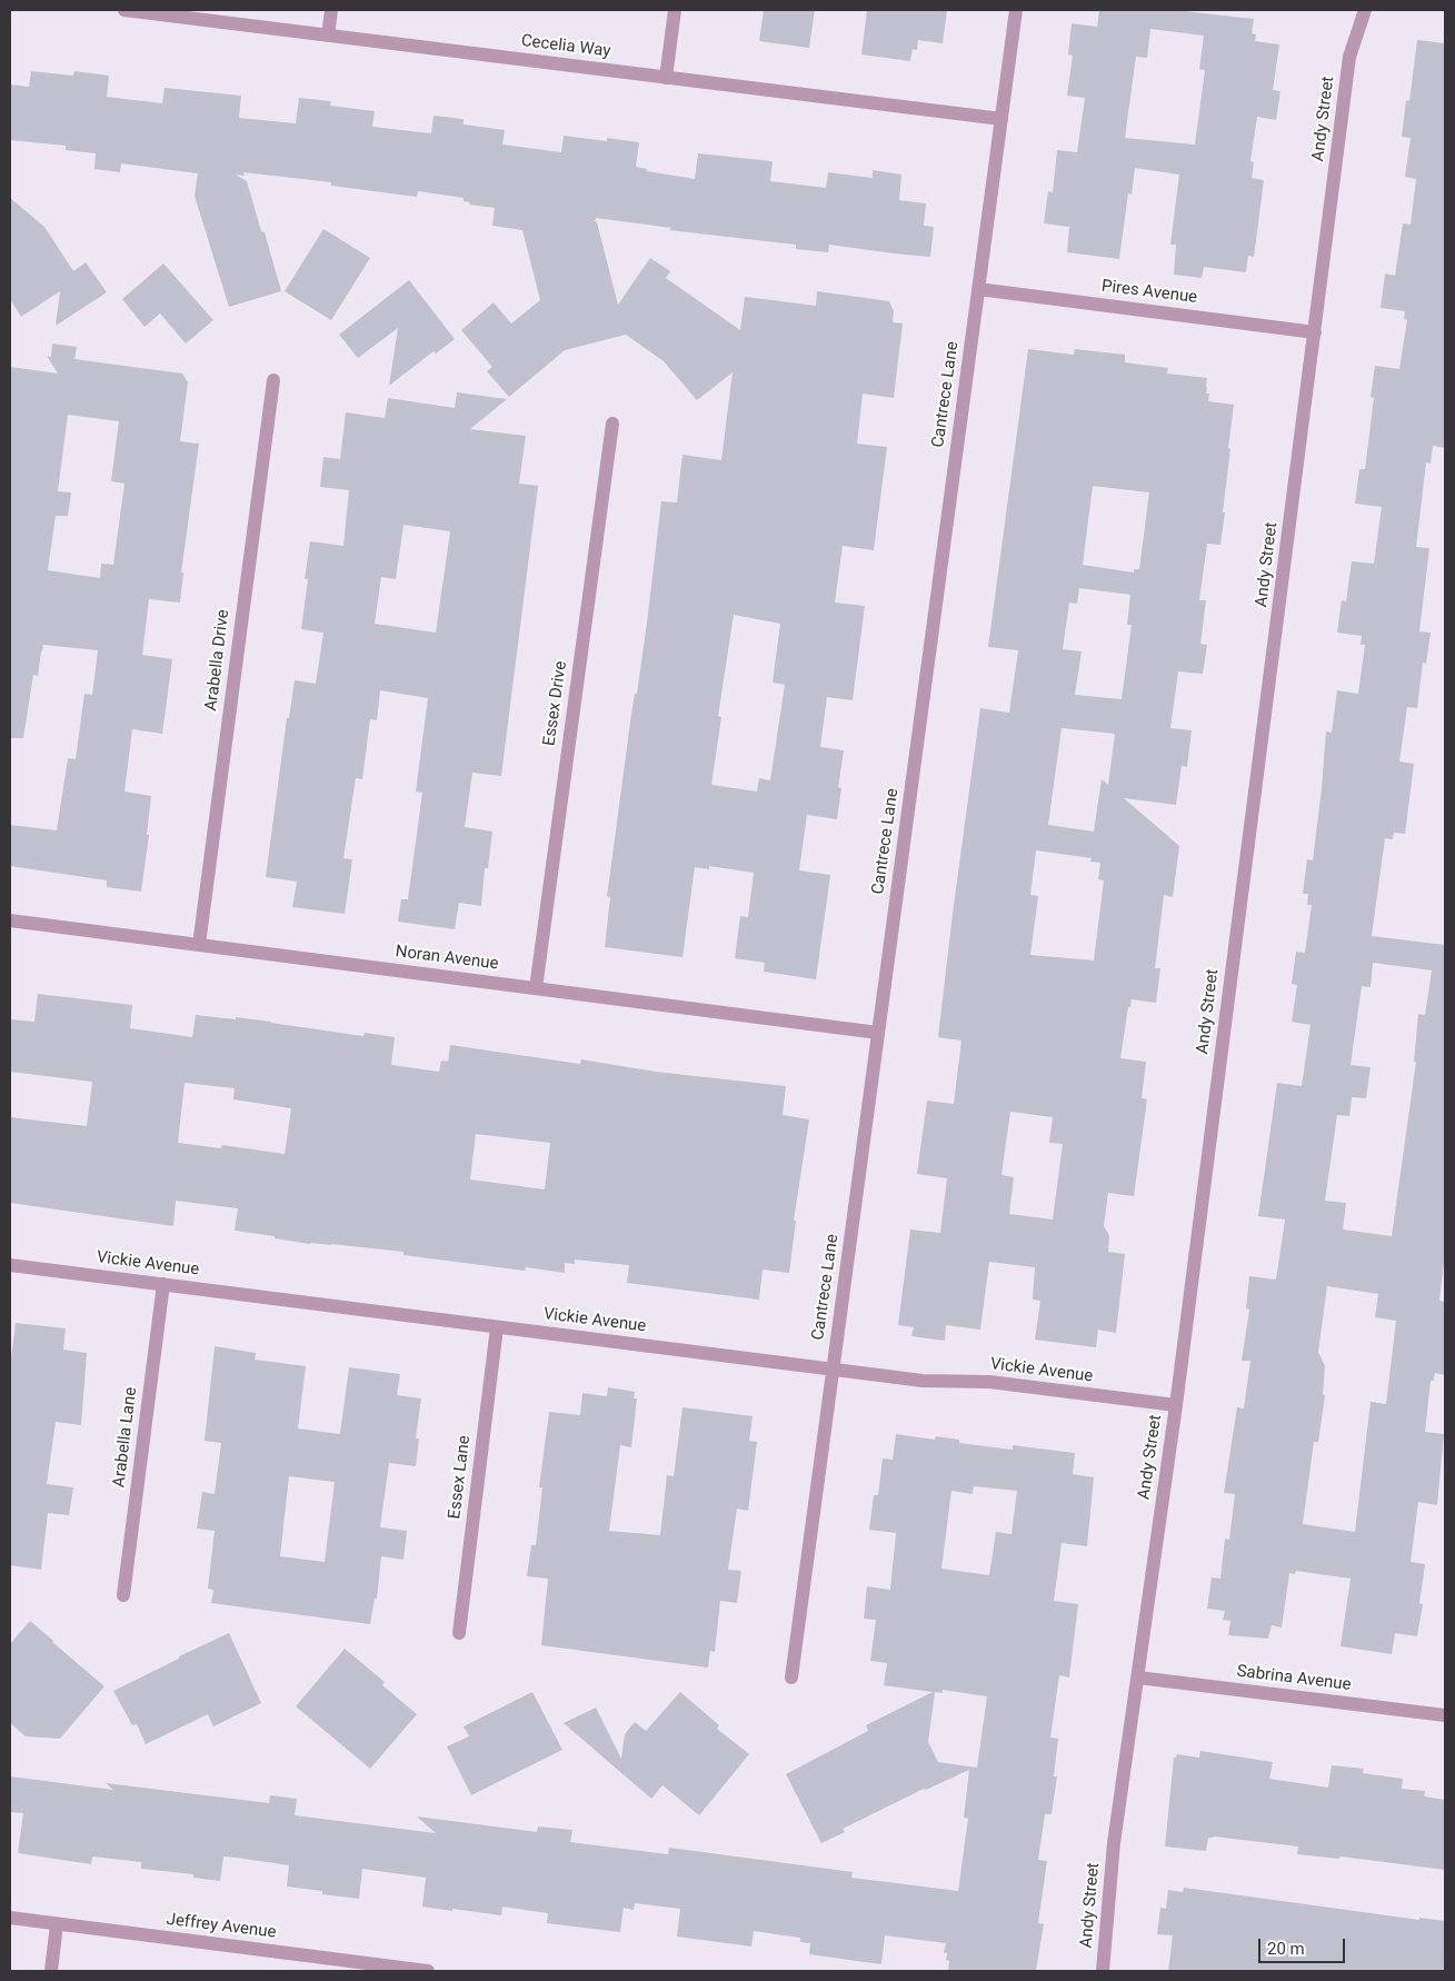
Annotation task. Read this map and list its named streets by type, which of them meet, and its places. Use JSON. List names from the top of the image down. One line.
{"streets":{"street":["Cecelia Way","Andy Street","Pires Avenue","Cantrece Lane","Arabella Drive","Essex Drive","Noran Avenue","Vickie Avenue","Arabella Lane","Essex Lane","Sabrina Avenue","Jeffrey Avenue"]},"crossings":[["Cecelia Way","Cantrece Lane"],["Andy Street","Pires Avenue"],["Andy Street","Vickie Avenue"],["Andy Street","Sabrina Avenue"],["Pires Avenue","Cantrece Lane"],["Cantrece Lane","Noran Avenue"],["Cantrece Lane","Vickie Avenue"],["Arabella Drive","Noran Avenue"],["Essex Drive","Noran Avenue"],["Vickie Avenue","Arabella Lane"],["Vickie Avenue","Essex Lane"]],"scale_bar":"20 m"}
